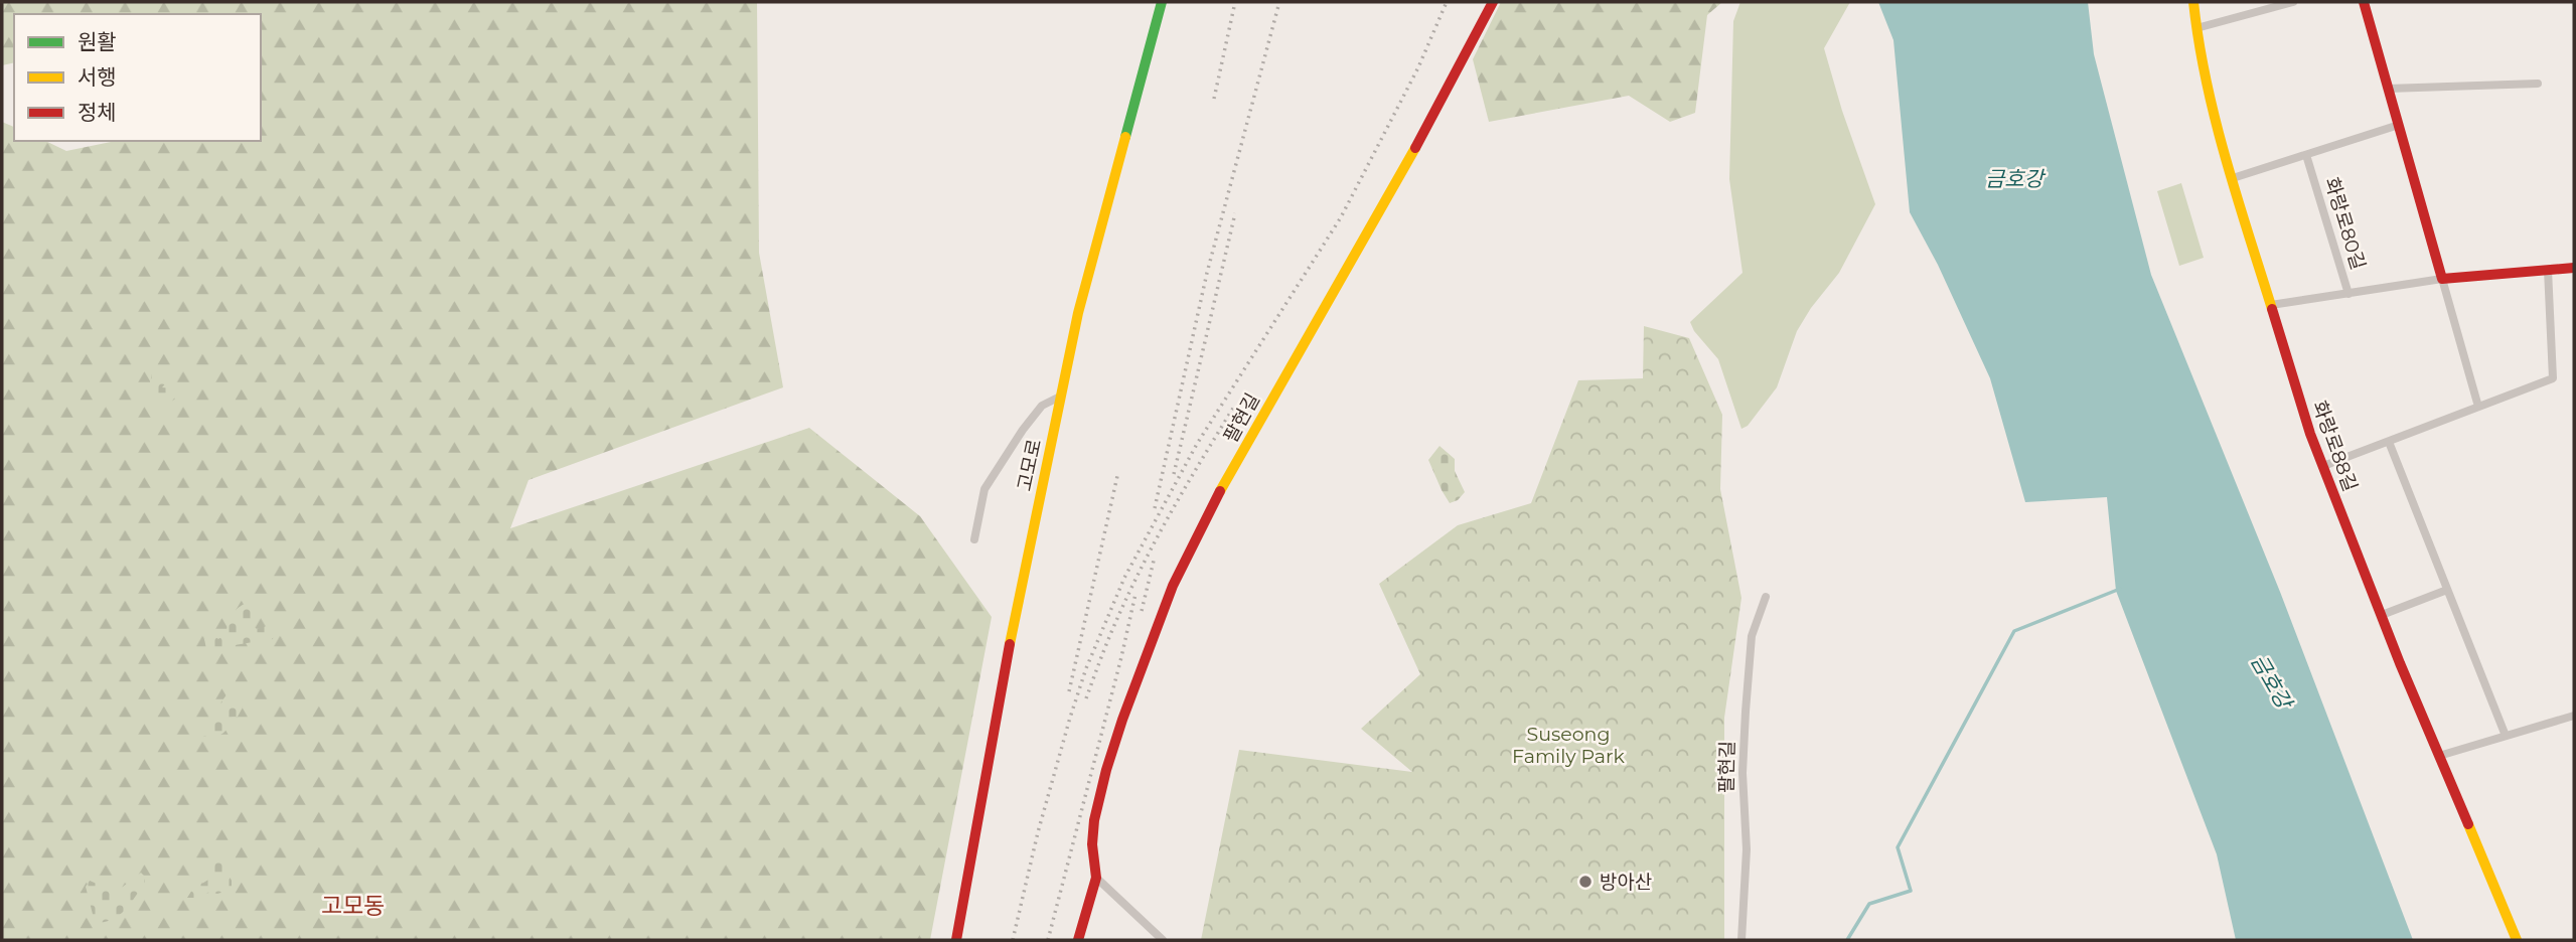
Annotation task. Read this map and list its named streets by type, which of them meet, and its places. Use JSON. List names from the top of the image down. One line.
{"streets":{"street":["화랑로80길","팔현길","화랑로88길","고모로"]},"districts":["고모동"],"water":["금호강"],"parks":["Suseong Family Park"],"places":["방아산"],"legend":["원활","서행","정체"]}
